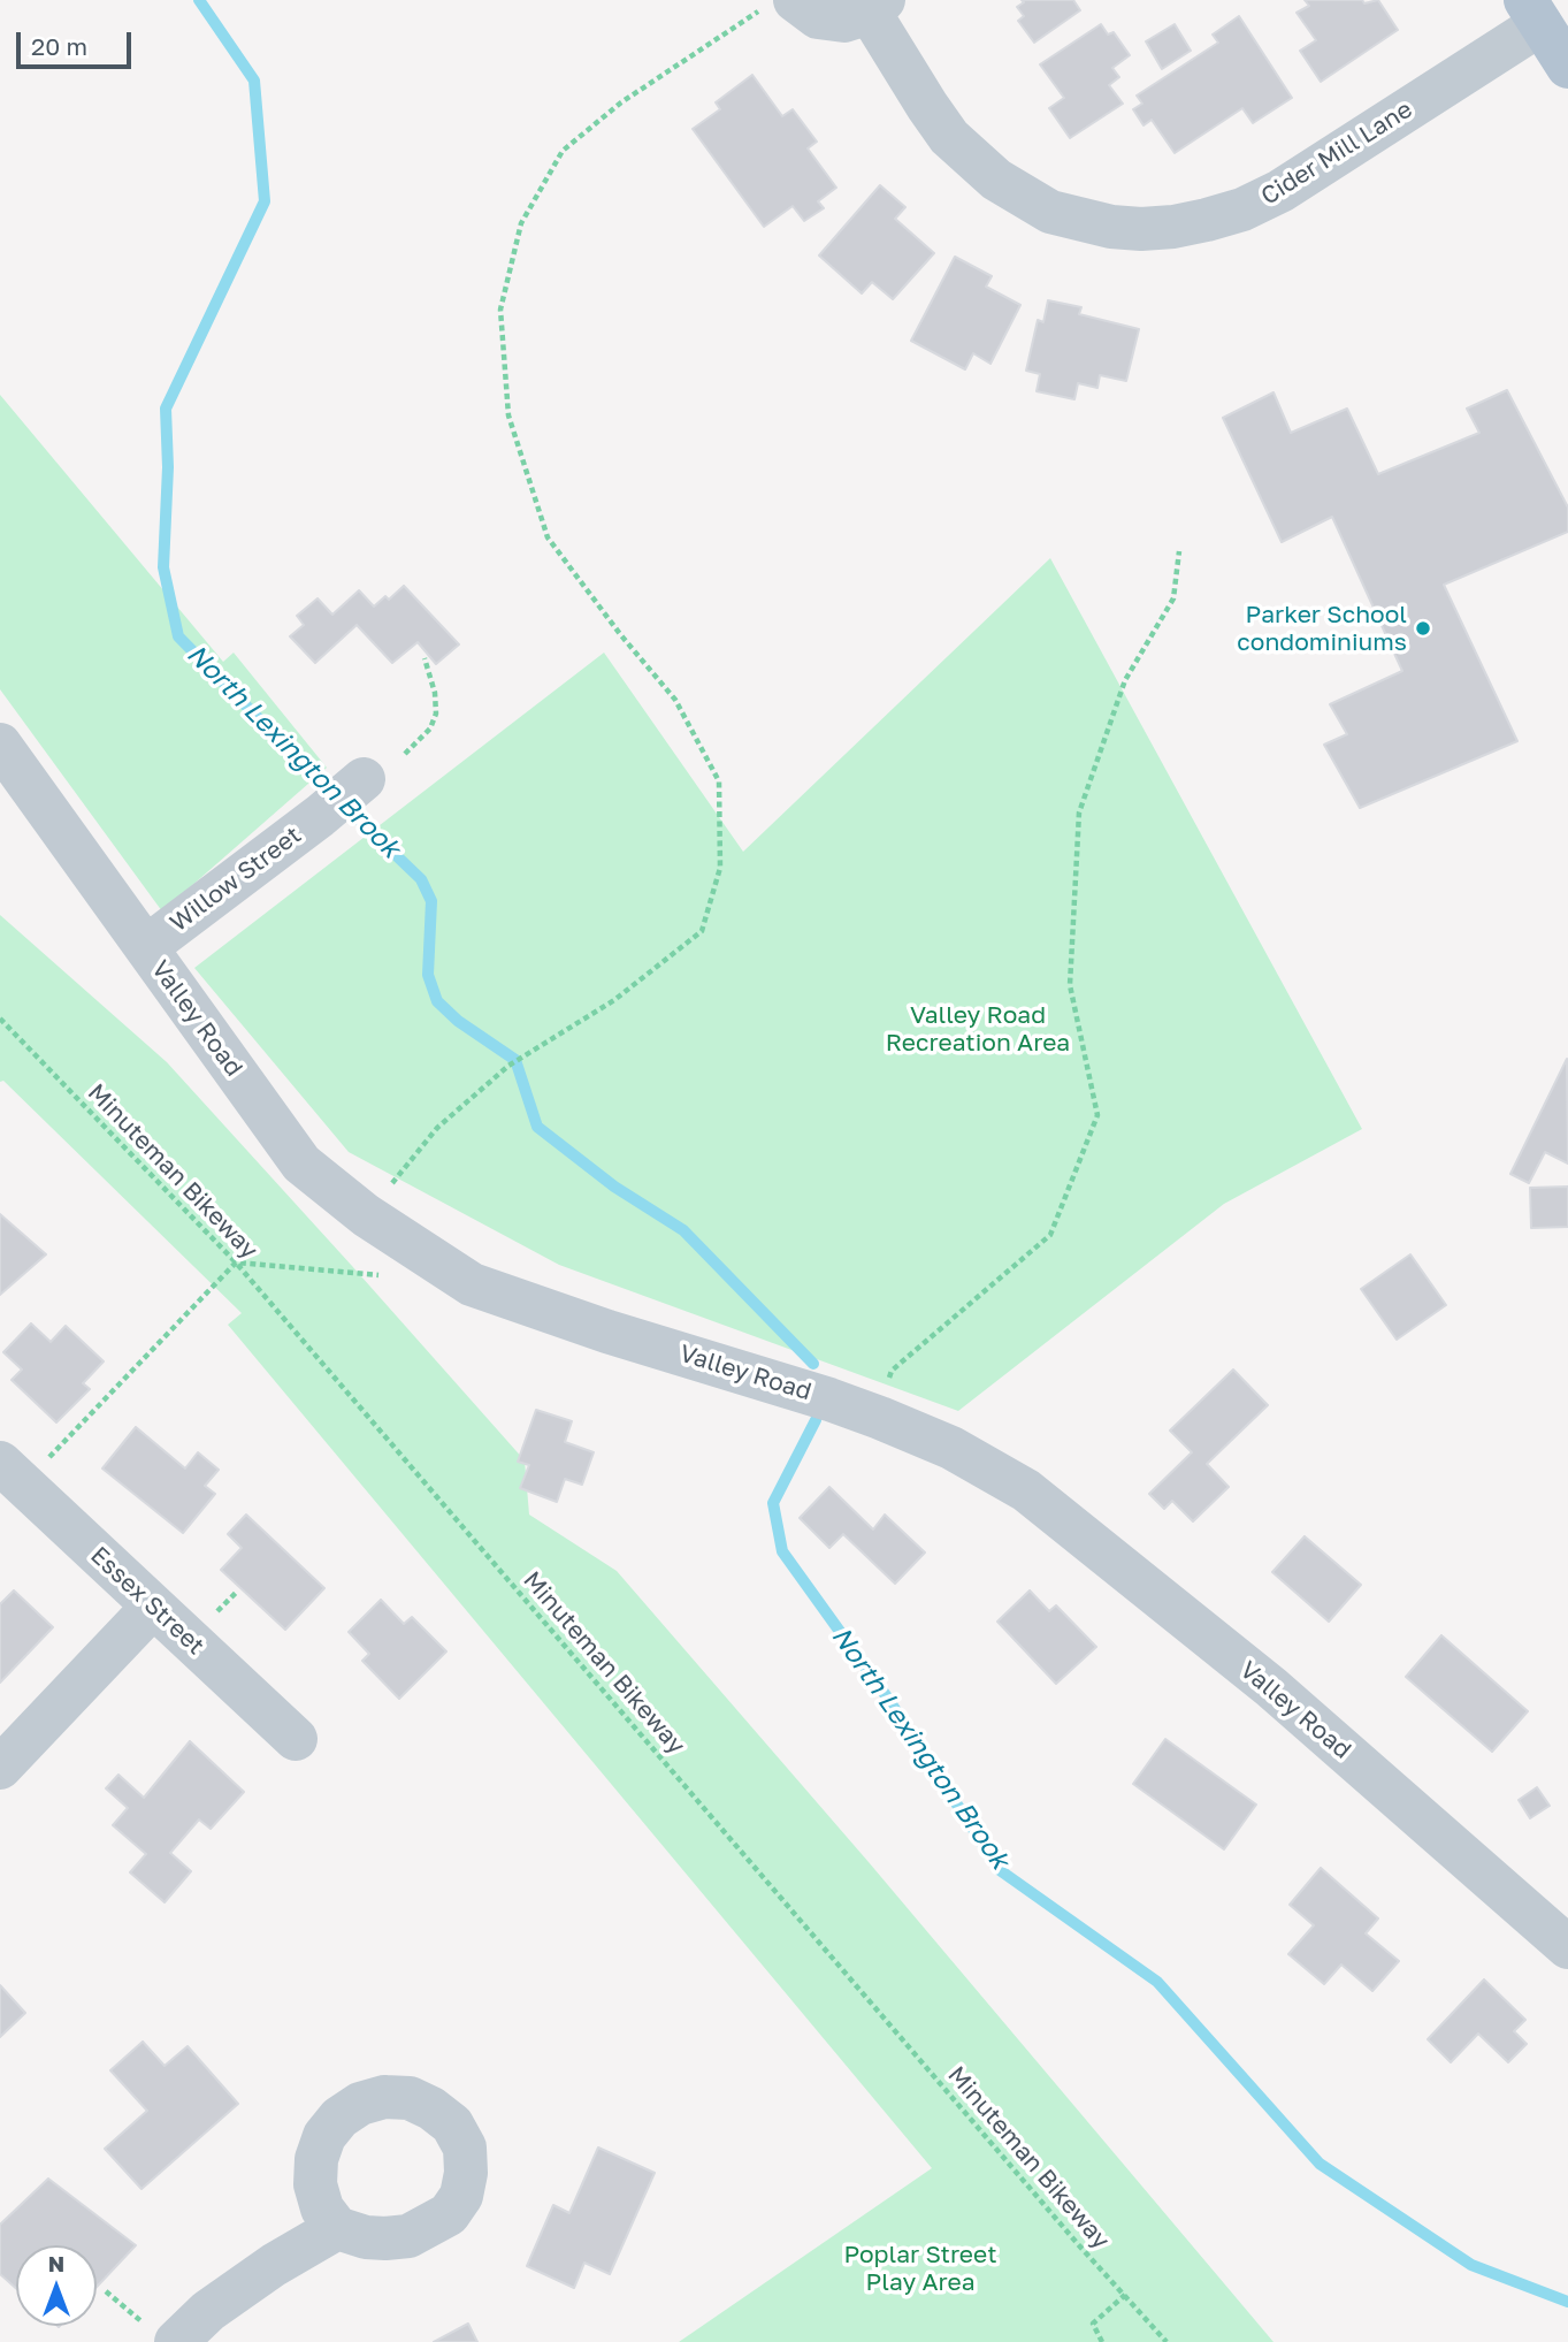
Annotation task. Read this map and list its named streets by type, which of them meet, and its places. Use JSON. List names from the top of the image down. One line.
{"streets":{"street":["Cider Mill Lane","Willow Street","Valley Road","Essex Street"],"path":["Minuteman Bikeway"]},"crossings":[["Willow Street","Valley Road"]],"water":["North Lexington Brook"],"parks":["Valley Road Recreation Area","Poplar Street Play Area"],"places":["Parker School condominiums"],"scale_bar":"20 m","north":"top"}
